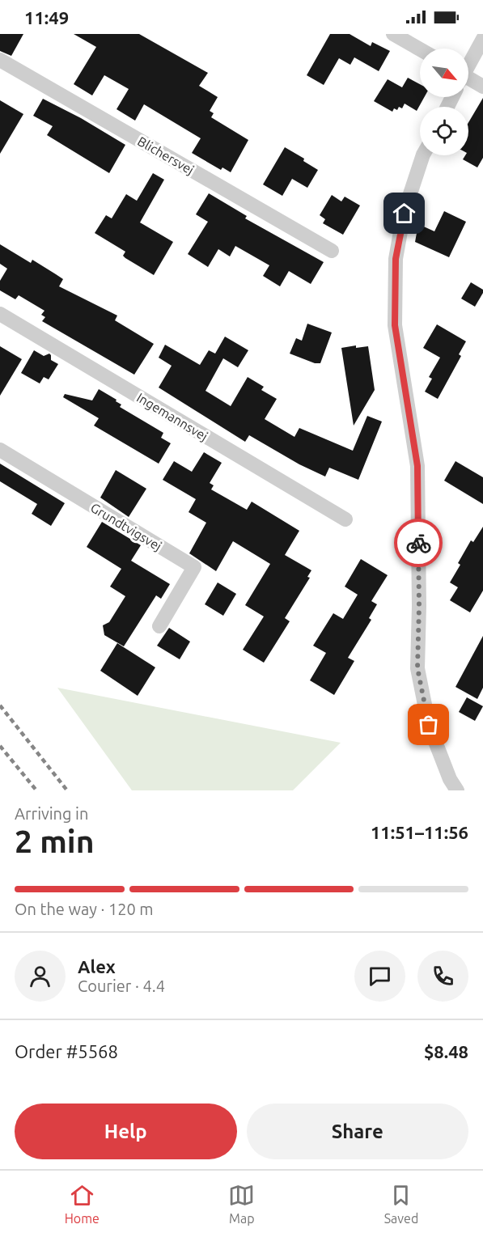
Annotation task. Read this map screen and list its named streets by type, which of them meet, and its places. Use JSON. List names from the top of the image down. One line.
{"streets":{"street":["Blichersvej","Ingemannsvej","Grundtvigsvej"]},"north":"bottom right","page":{"status":"11:49","heading":["2 min","Arriving in","11:51–11:56"],"panel":["Alex","Courier · 4.4","Order #5568","$8.48"],"bar":"On the way · 120 m","buttons":["Help","Share"],"tabs":["Home","Map","Saved"]}}
